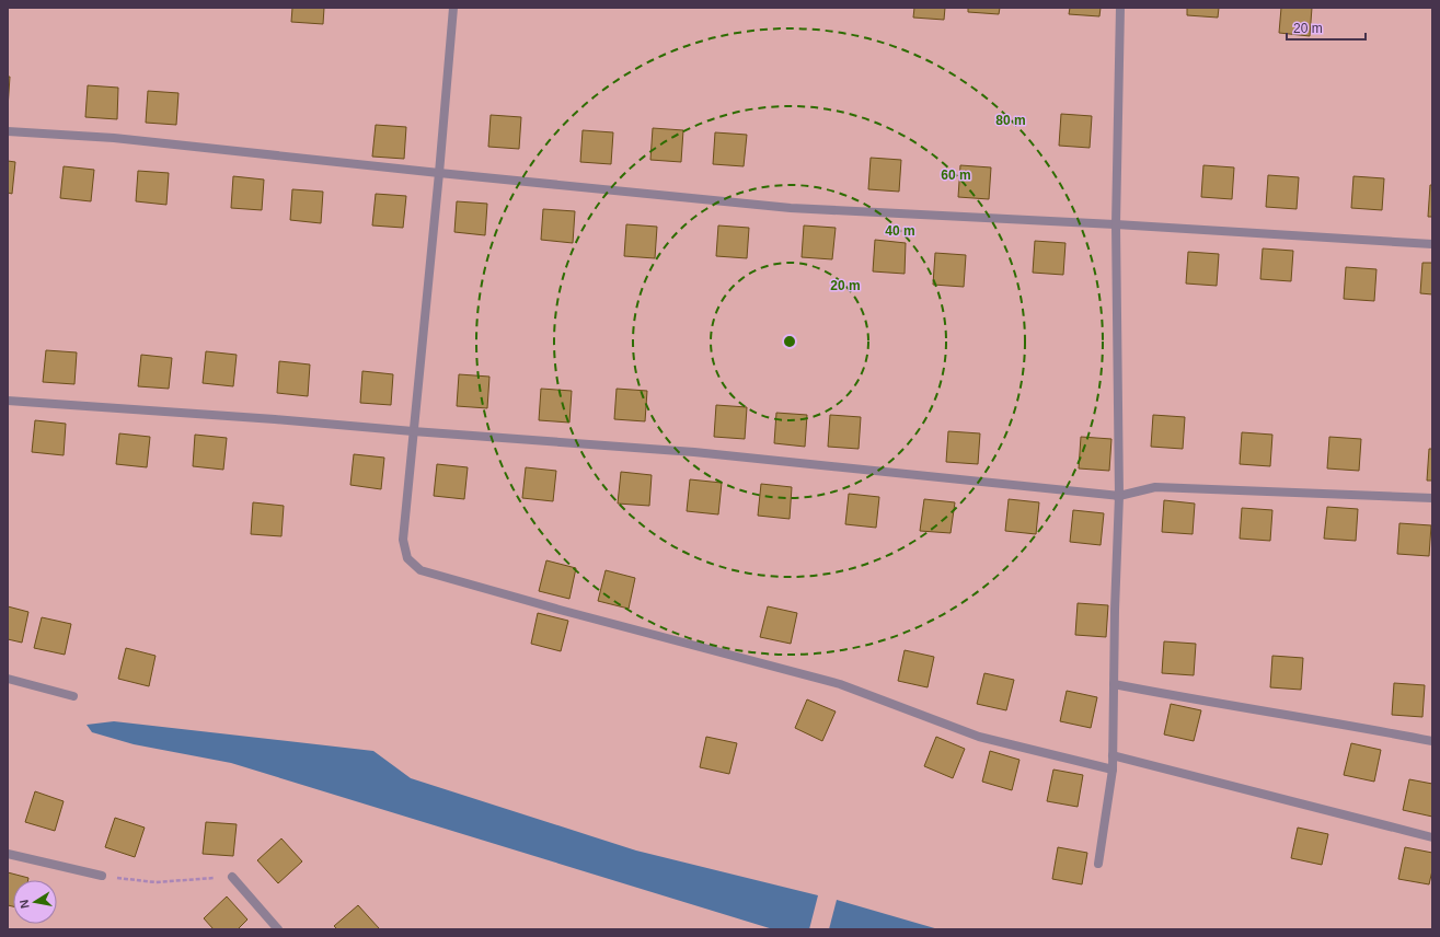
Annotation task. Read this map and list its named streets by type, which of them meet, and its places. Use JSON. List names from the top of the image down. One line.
{"scale_bar":"20 m","north":"left","rings":["80 m","60 m","40 m","20 m"]}
